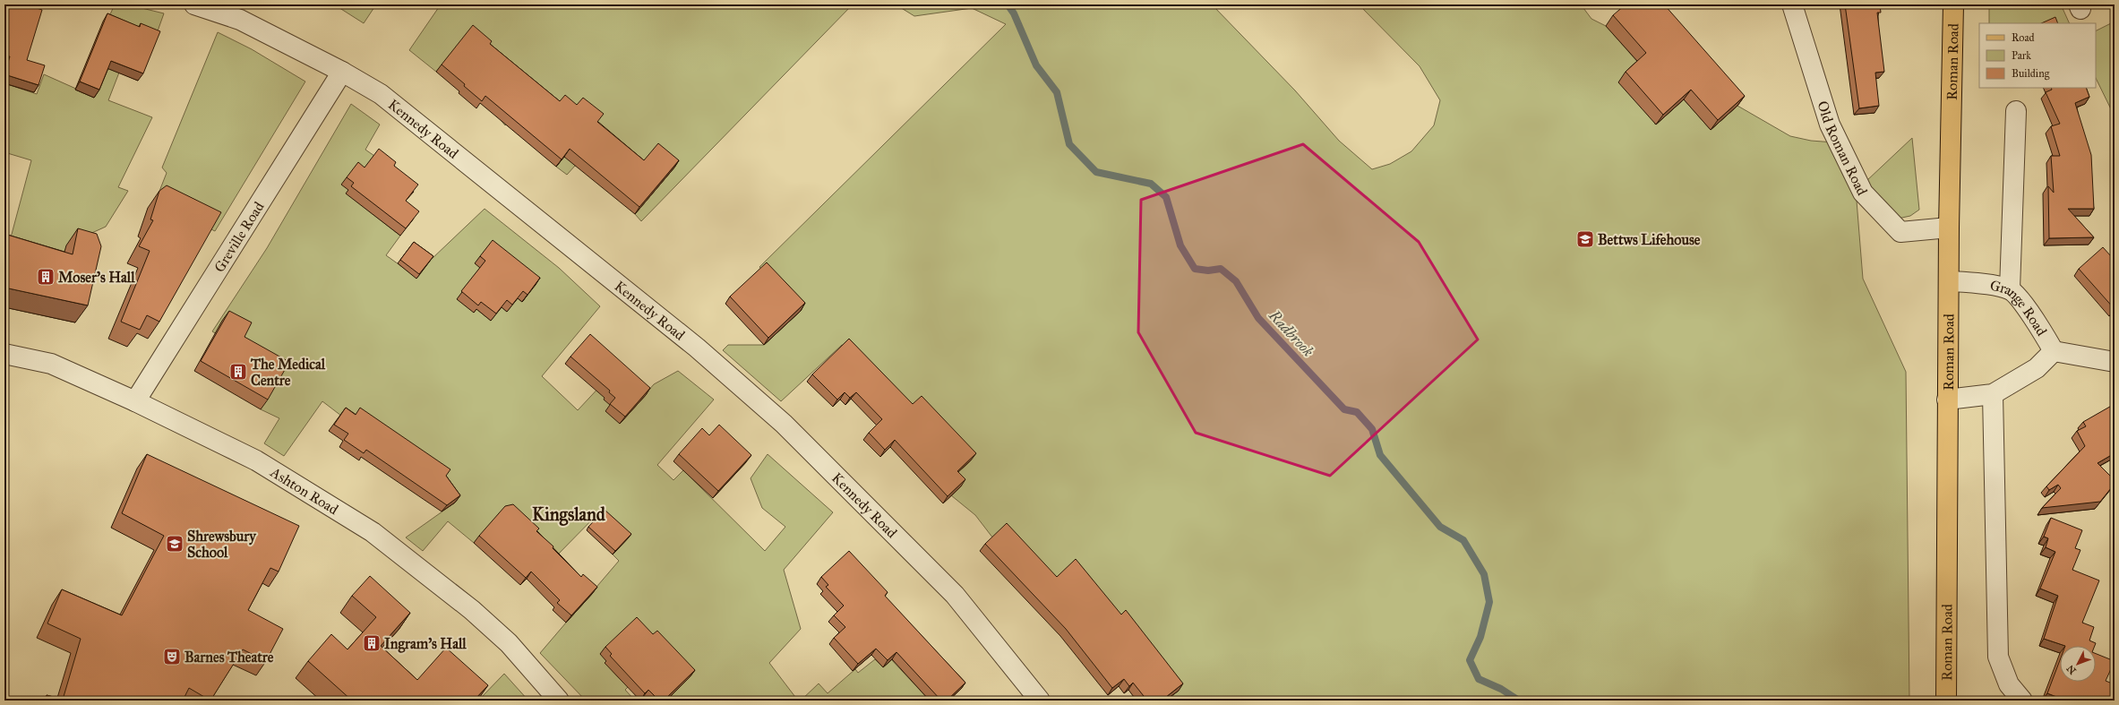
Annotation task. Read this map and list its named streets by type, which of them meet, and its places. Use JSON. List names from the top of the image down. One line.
{"streets":{"main road":["Roman Road"],"street":["Kennedy Road","Old Roman Road","Greville Road","Grange Road","Ashton Road"]},"crossings":[["Roman Road","Old Roman Road"],["Roman Road","Grange Road"],["Kennedy Road","Greville Road"],["Greville Road","Ashton Road"]],"districts":["Kingsland"],"water":["Radbrook"],"places":{"school or university":["Bettws Lifehouse","Shrewsbury School"],"building":["Moser's Hall","The Medical Centre","Ingram's Hall"],"theatre":["Barnes Theatre"]},"legend":["Road","Park","Building"],"north":"bottom left"}
